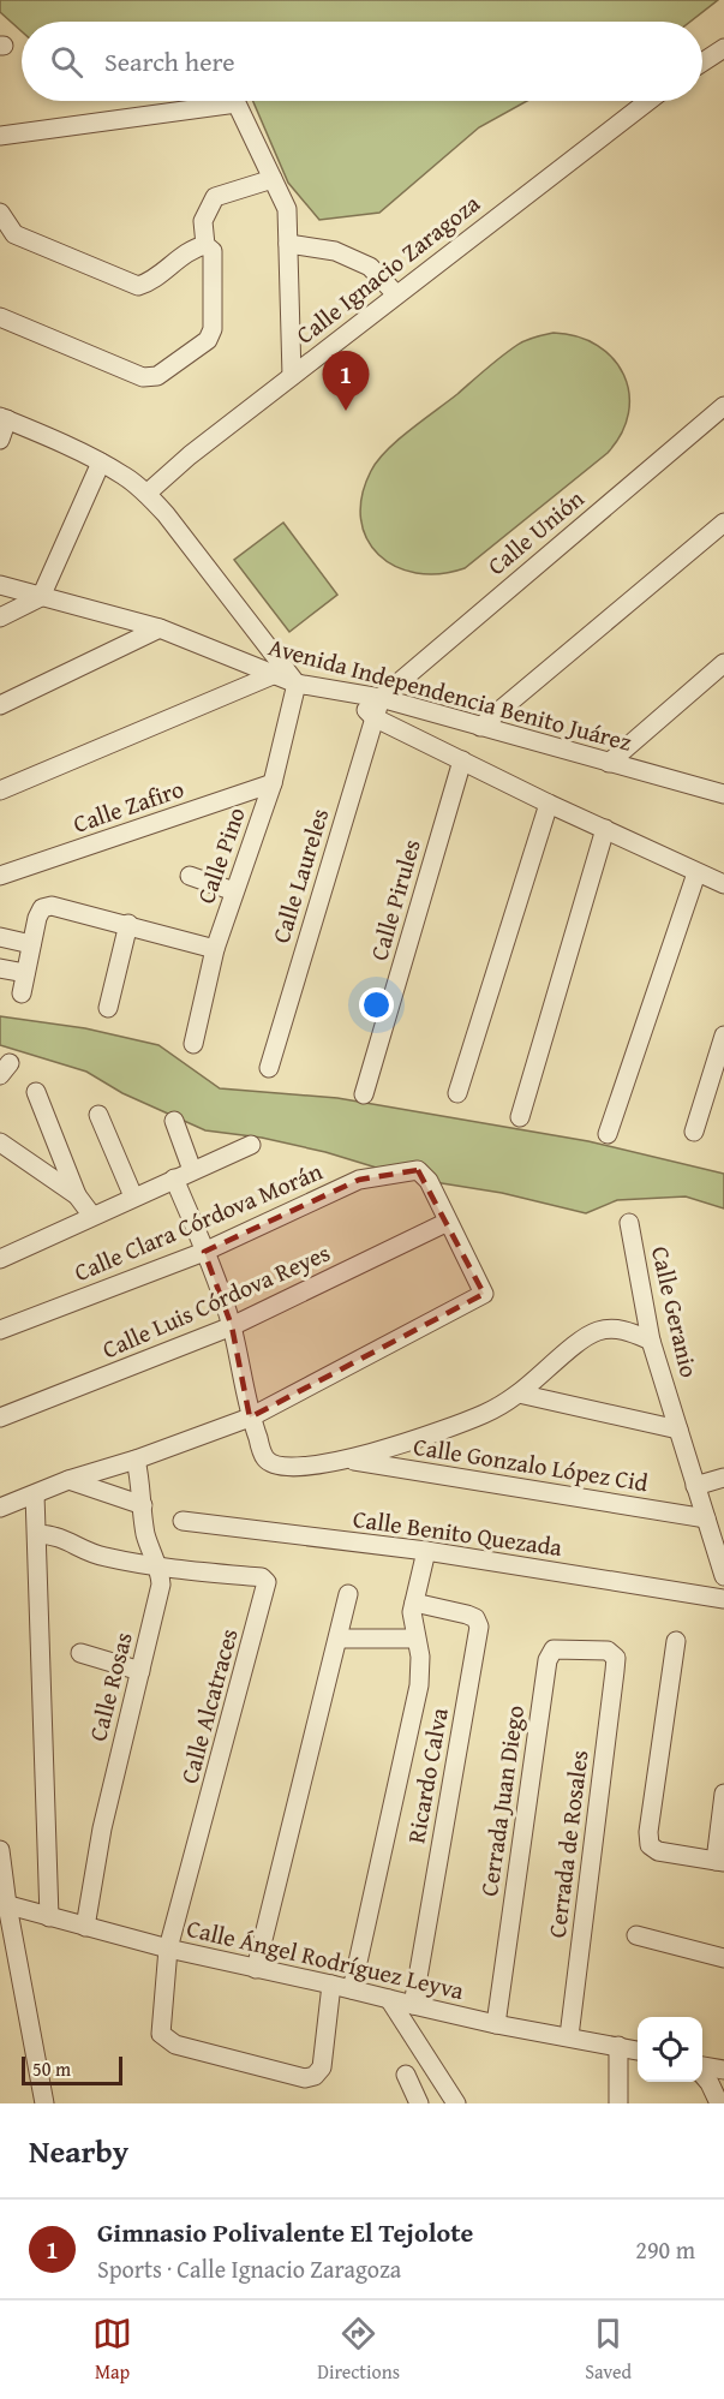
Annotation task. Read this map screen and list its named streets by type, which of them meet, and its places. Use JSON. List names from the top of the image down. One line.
{"streets":{"street":["Calle Ignacio Zaragoza","Calle Unión","Avenida Independencia Benito Juárez","Calle Zafiro","Calle Pino","Calle Laureles","Calle Pirules","Calle Clara Córdova Morán","Calle Luis Córdova Reyes","Calle Geranio","Calle Gonzalo López Cid","Calle Benito Quezada","Calle Rosas","Calle Alcatraces","Ricardo Calva","Cerrada Juan Diego","Cerrada de Rosales","Calle Ángel Rodríguez Leyva"]},"crossings":[["Calle Unión","Avenida Independencia Benito Juárez"],["Calle Unión","Calle Laureles"],["Avenida Independencia Benito Juárez","Calle Pino"],["Avenida Independencia Benito Juárez","Calle Laureles"],["Calle Zafiro","Calle Pino"],["Calle Clara Córdova Morán","Calle Luis Córdova Reyes"],["Calle Geranio","Calle Gonzalo López Cid"],["Calle Rosas","Calle Alcatraces"],["Calle Rosas","Calle Ángel Rodríguez Leyva"],["Calle Alcatraces","Calle Ángel Rodríguez Leyva"],["Ricardo Calva","Calle Ángel Rodríguez Leyva"],["Cerrada Juan Diego","Cerrada de Rosales"],["Cerrada Juan Diego","Calle Ángel Rodríguez Leyva"],["Cerrada de Rosales","Calle Ángel Rodríguez Leyva"]],"scale_bar":"50 m","page":{"search":"Search here","pins":"1","scale":"50 m","heading":"Nearby","list":[{"mark":"1","name":"Gimnasio Polivalente El Tejolote","note":"Sports · Calle Ignacio Zaragoza","value":"290 m"}],"nav":["Map","Directions","Saved"]}}
